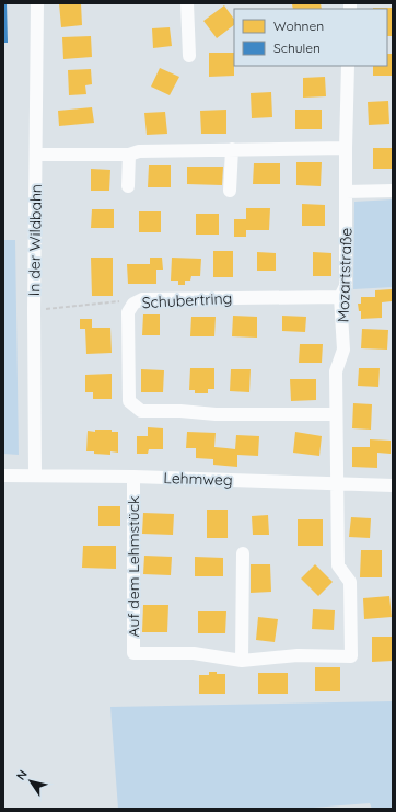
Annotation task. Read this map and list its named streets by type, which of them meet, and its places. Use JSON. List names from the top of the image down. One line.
{"streets":{"street":["In der Wildbahn","Mozartstraße","Schubertring","Lehmweg","Auf dem Lehmstück"]},"crossings":[["In der Wildbahn","Lehmweg"],["Mozartstraße","Schubertring"],["Mozartstraße","Lehmweg"],["Mozartstraße","Auf dem Lehmstück"],["Lehmweg","Auf dem Lehmstück"]],"legend":["Wohnen","Schulen"],"north":"top left"}
